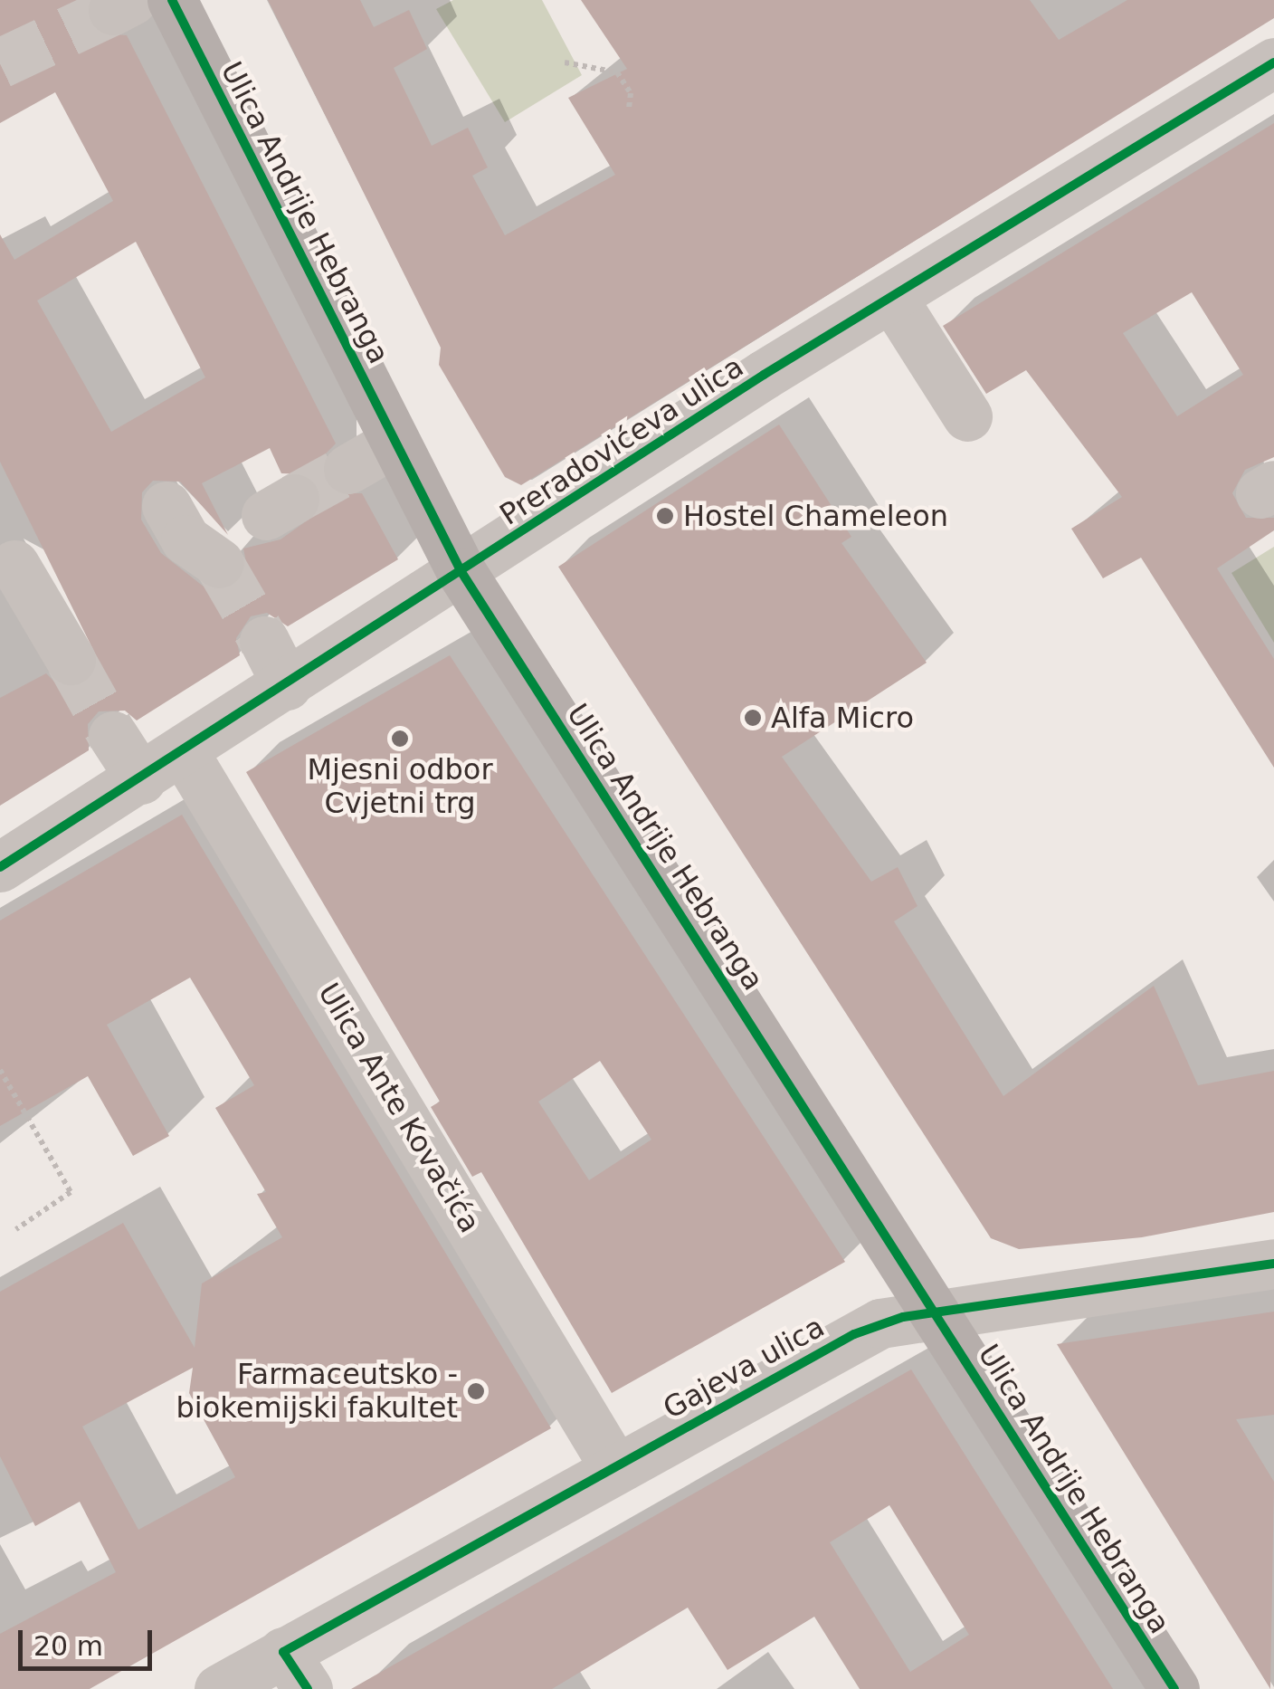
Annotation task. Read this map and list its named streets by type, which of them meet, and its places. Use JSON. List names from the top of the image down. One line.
{"streets":{"main road":["Ulica Andrije Hebranga"],"street":["Preradovićeva ulica","Ulica Ante Kovačića","Gajeva ulica"]},"crossings":[["Ulica Andrije Hebranga","Preradovićeva ulica"],["Ulica Andrije Hebranga","Gajeva ulica"],["Preradovićeva ulica","Ulica Ante Kovačića"],["Ulica Ante Kovačića","Gajeva ulica"]],"places":["Hostel Chameleon","Alfa Micro","Mjesni odbor Cvjetni trg","Farmaceutsko - biokemijski fakultet"],"scale_bar":"20 m"}
